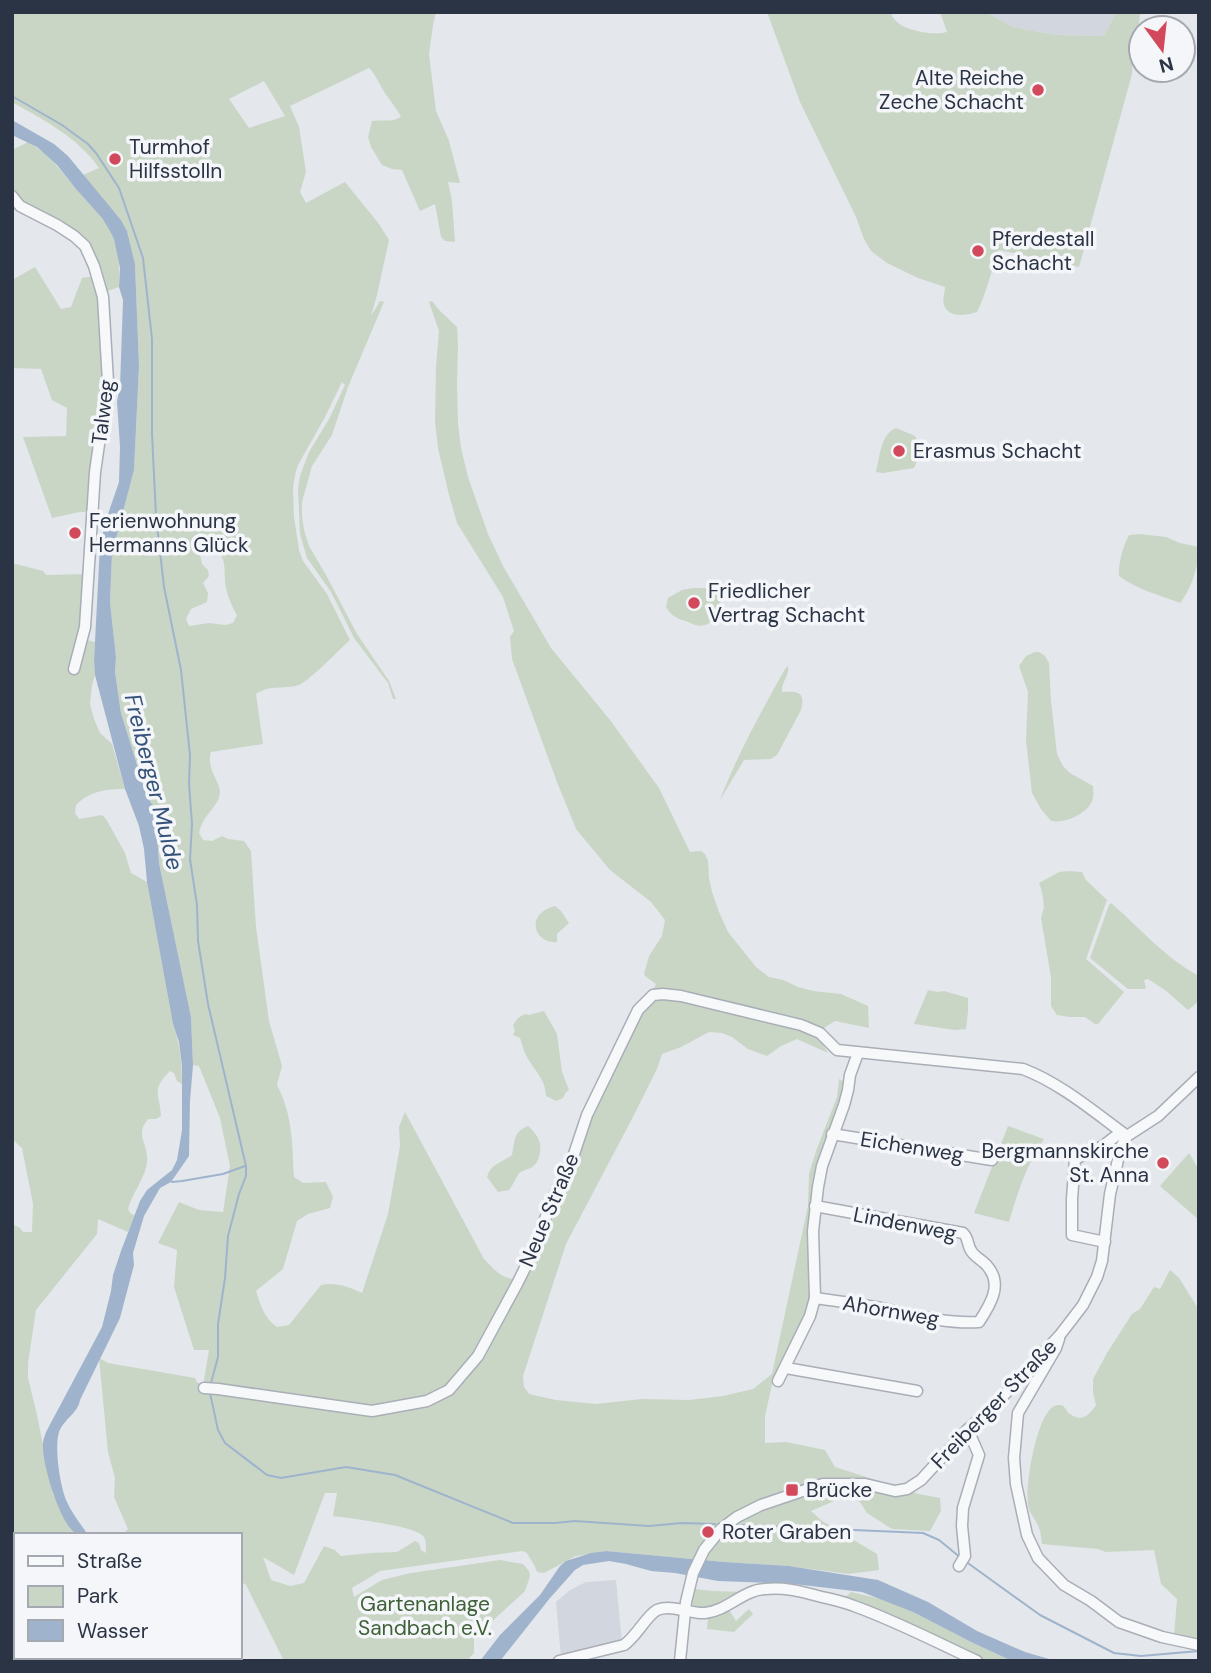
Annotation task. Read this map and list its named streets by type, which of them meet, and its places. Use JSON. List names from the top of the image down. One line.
{"streets":{"street":["Talweg","Eichenweg","Neue Straße","Lindenweg","Ahornweg","Freiberger Straße"]},"crossings":[["Lindenweg","Ahornweg"]],"water":["Freiberger Mulde"],"parks":["Gartenanlage Sandbach e.V."],"places":{"other":["Alte Reiche Zeche Schacht","Turmhof Hilfsstolln","Pferdestall Schacht","Erasmus Schacht","Ferienwohnung Hermanns Glück","Friedlicher Vertrag Schacht","Bergmannskirche St. Anna","Roter Graben"],"transit":["Brücke"]},"legend":["Straße","Park","Wasser"],"north":"bottom"}
